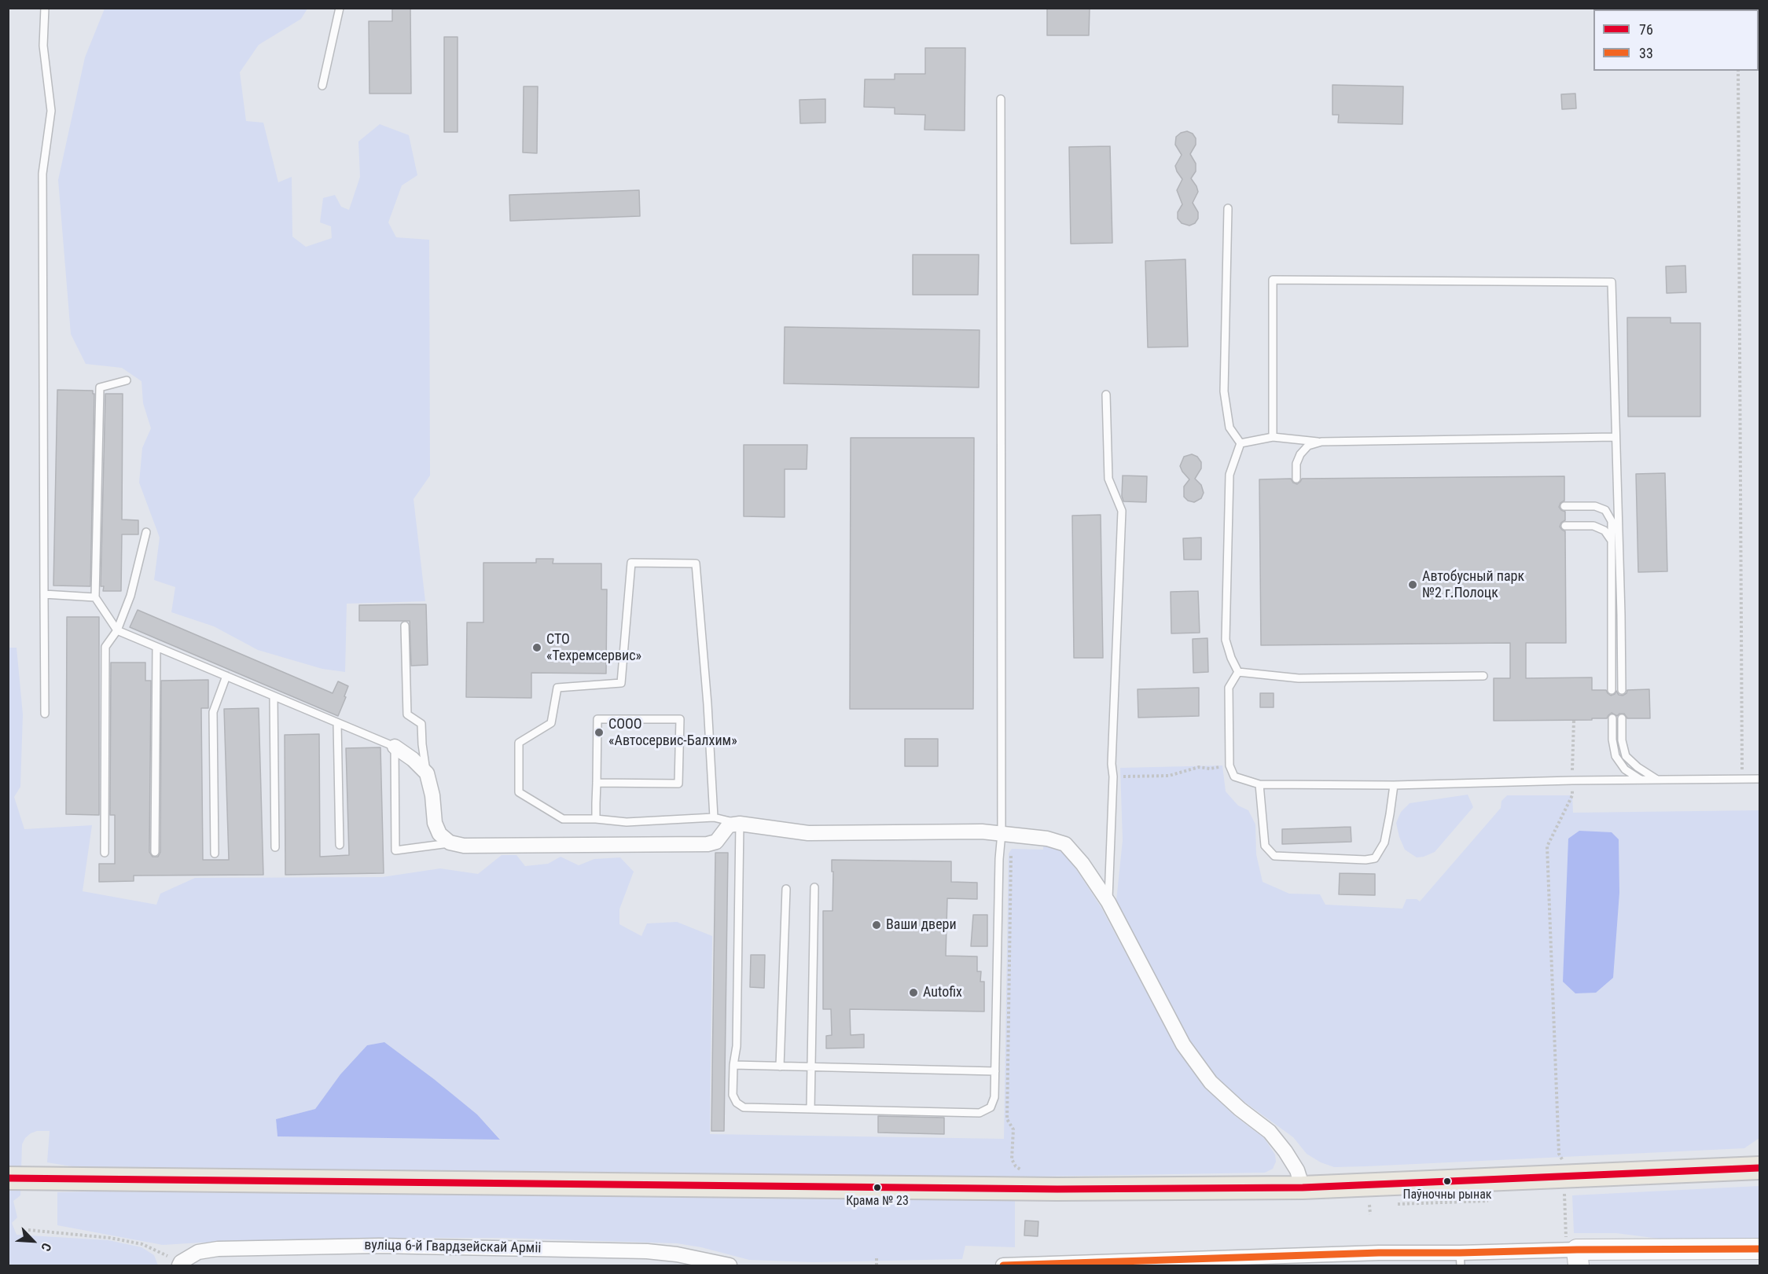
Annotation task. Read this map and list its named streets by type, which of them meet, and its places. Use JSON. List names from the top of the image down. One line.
{"streets":{"street":["вуліца 6-й Гвардзейскай Арміі"]},"places":["Автобусный парк №2 г.Полоцк","СТО «Техремсервис»","СООО «Автосервис-Балхим»","Ваши двери","Autofix","Паўночны рынак","Крама № 23"],"lines":["transit line 76","transit line 33"],"legend":["76","33"],"north":"bottom right"}
